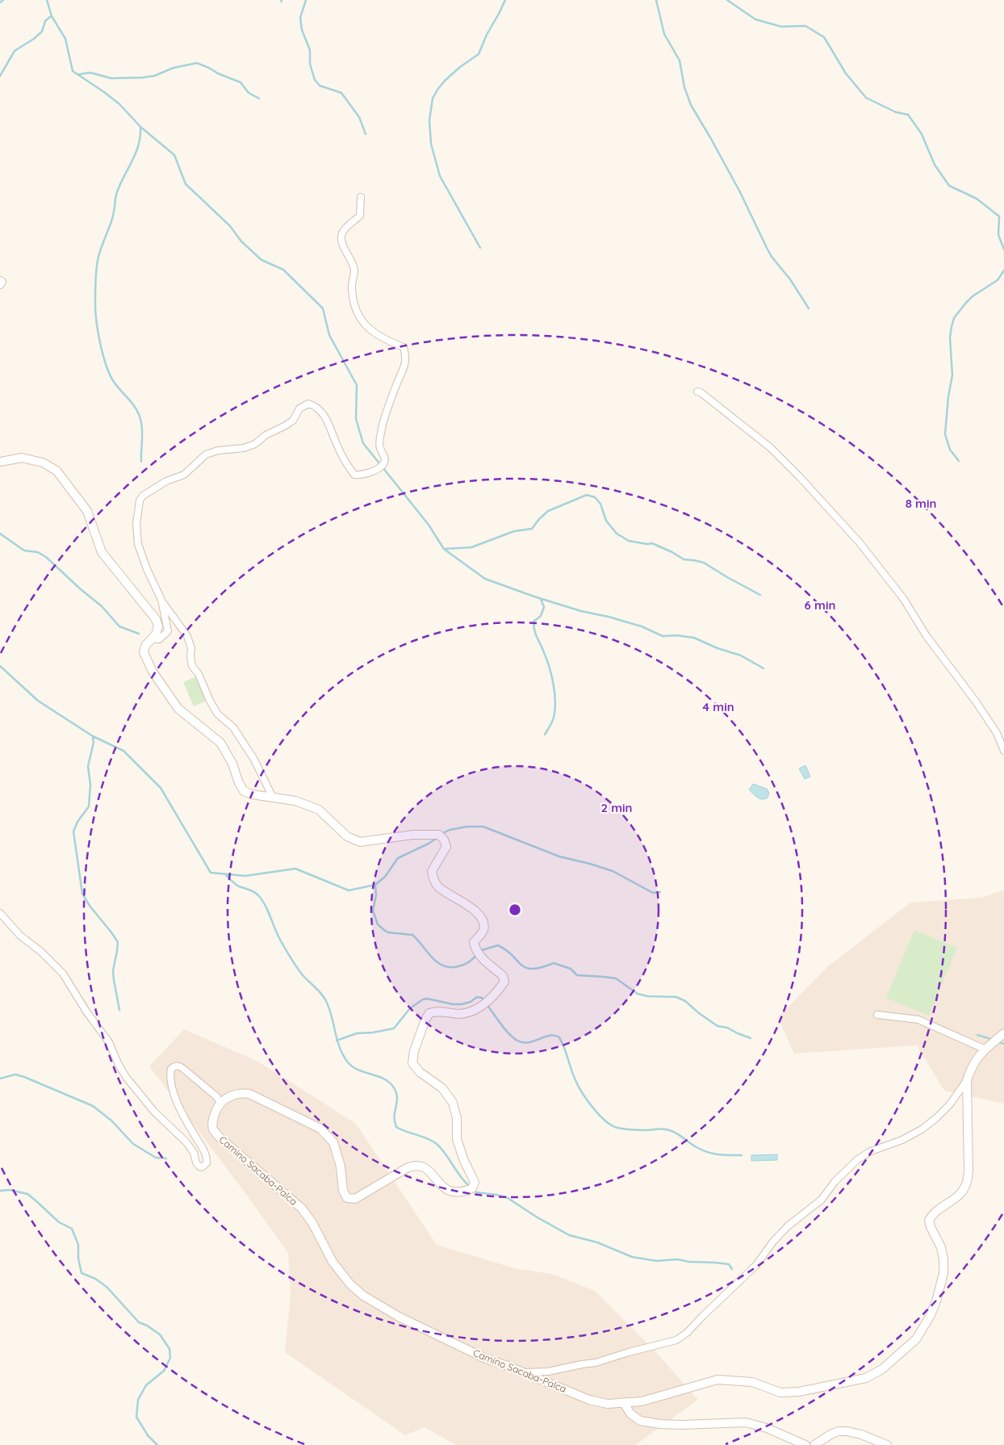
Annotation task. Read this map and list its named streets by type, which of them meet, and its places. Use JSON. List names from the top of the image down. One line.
{"streets":{"street":["Camino Sacaba-Palca"]},"rings":["8 min","6 min","4 min","2 min"]}
